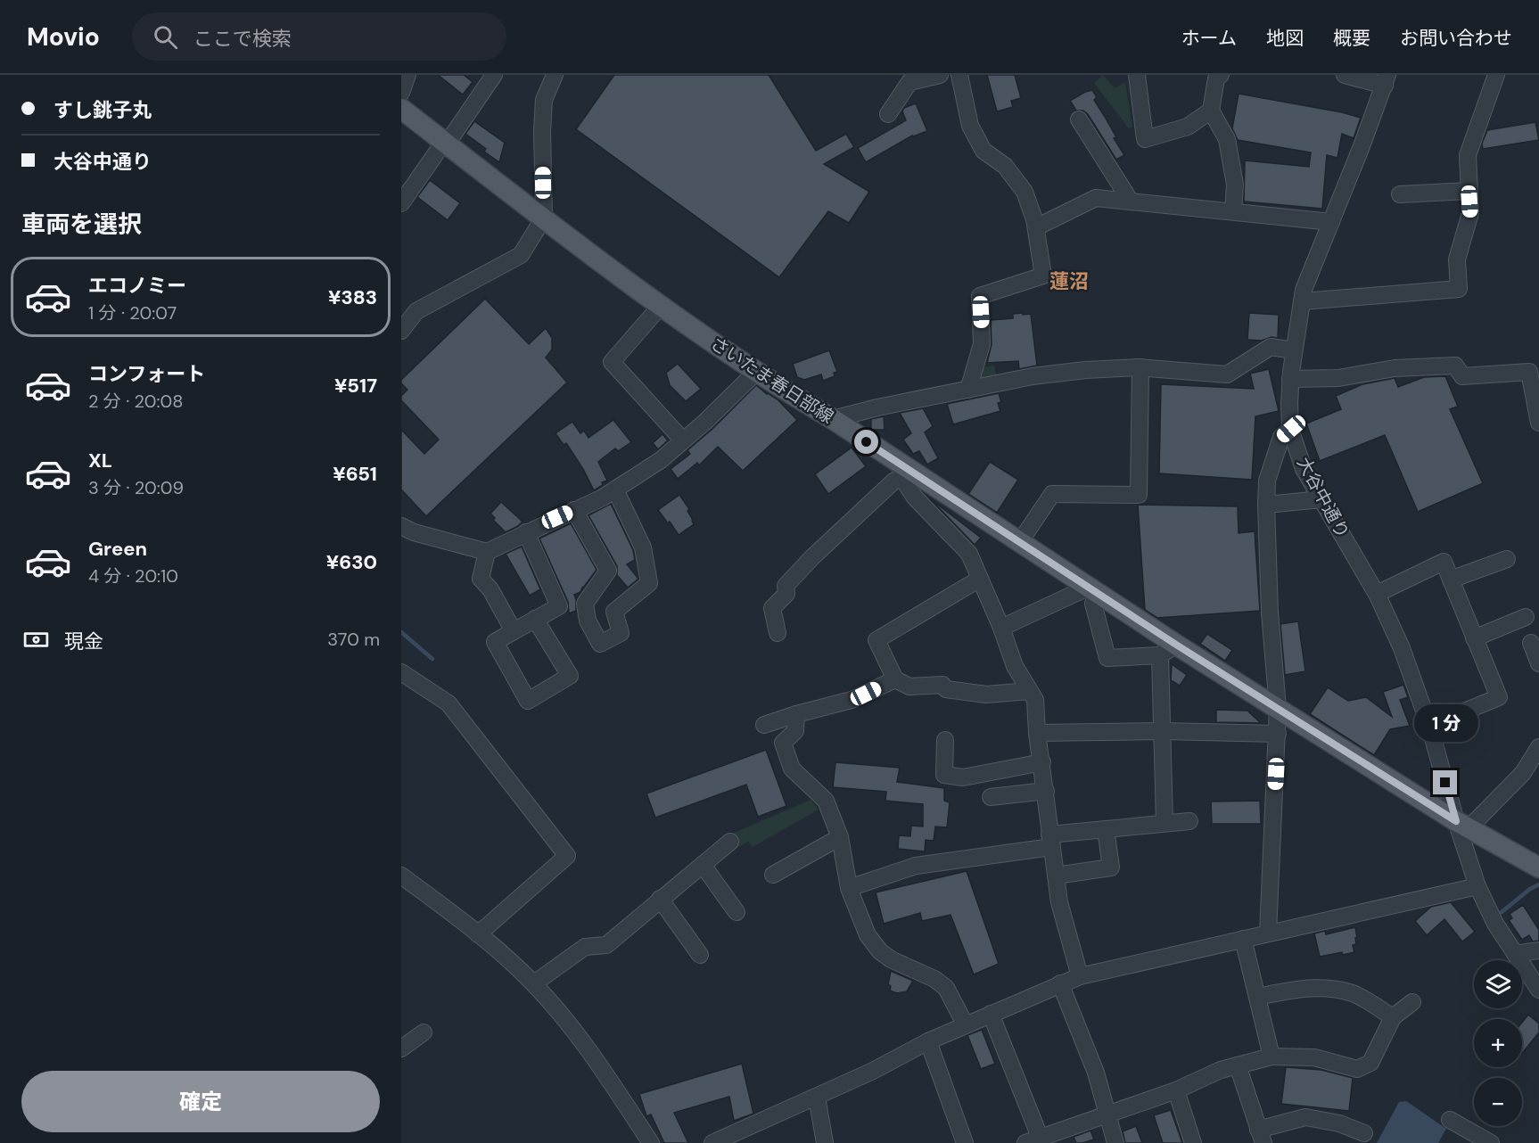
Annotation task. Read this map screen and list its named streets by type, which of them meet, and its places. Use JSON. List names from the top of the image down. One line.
{"streets":{"main road":["さいたま春日部線"],"street":["大谷中通り"]},"crossings":[["さいたま春日部線","大谷中通り"]],"districts":["蓮沼"],"page":{"header":"Movio","search":"ここで検索","nav":["ホーム","地図","概要","お問い合わせ"],"banner":["すし銚子丸","大谷中通り"],"heading":"車両を選択","list":[{"name":"エコノミー","note":"1 分 · 20:07","value":"¥383"},{"name":"コンフォート","note":"2 分 · 20:08","value":"¥517"},{"name":"XL","note":"3 分 · 20:09","value":"¥651"},{"name":"Green","note":"4 分 · 20:10","value":"¥630"}],"pay":["現金","370 m"],"bubble":"1 分","map_buttons":["+","−"],"buttons":"確定"}}
